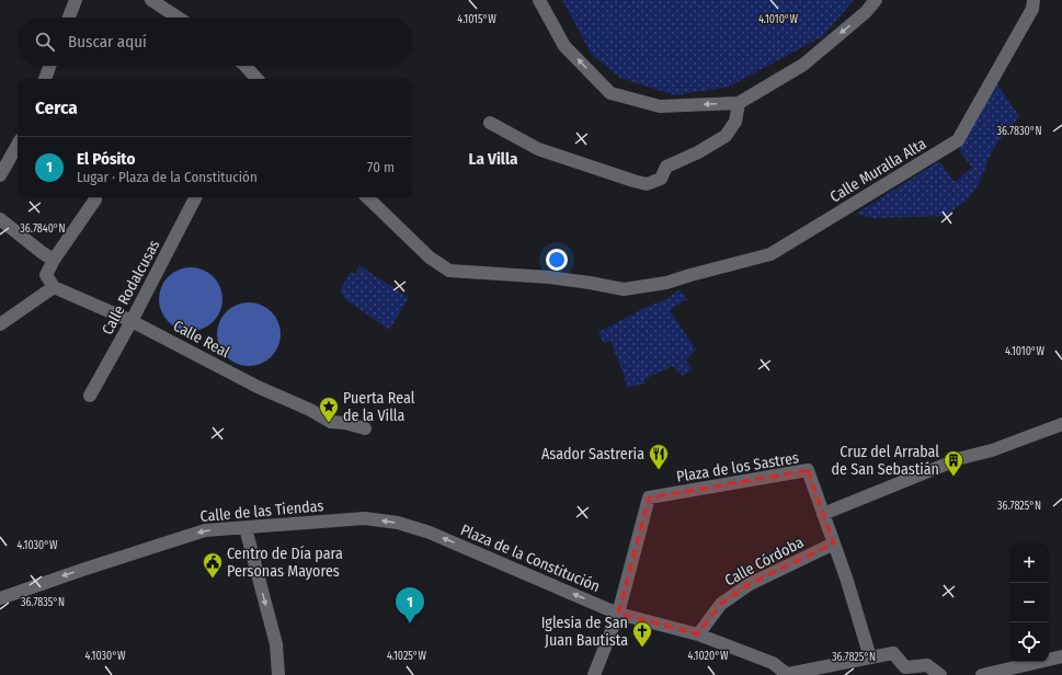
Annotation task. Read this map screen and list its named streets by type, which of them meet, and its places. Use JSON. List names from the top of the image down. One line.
{"streets":{"street":["Calle Muralla Alta","Calle Rodalcusas","Calle Real","Plaza de los Sastres","Calle de las Tiendas","Plaza de la Constitución","Calle Córdoba"]},"crossings":[["Calle Rodalcusas","Calle Real"],["Plaza de los Sastres","Plaza de la Constitución"],["Plaza de los Sastres","Calle Córdoba"],["Calle de las Tiendas","Plaza de la Constitución"],["Plaza de la Constitución","Calle Córdoba"]],"one_way":["Calle de las Tiendas","Plaza de la Constitución"],"districts":["La Villa"],"places":{"place":["Puerta Real de la Villa"],"restaurant":["Asador Sastreria"],"building":["Cruz del Arrabal de San Sebastián"],"public building":["Centro de Día para Personas Mayores"],"church":["Iglesia de San Juan Bautista"]},"page":{"search":"Buscar aquí","heading":"Cerca","list":[{"mark":"1","name":"El Pósito","note":"Lugar · Plaza de la Constitución","value":"70 m"}],"map_buttons":["+","−"],"pins":"1"},"coordinates":["4.1015°W","4.1010°W","36.7830°N","36.7840°N","36.7825°N","4.1030°W","36.7835°N","4.1025°W","4.1020°W"]}
